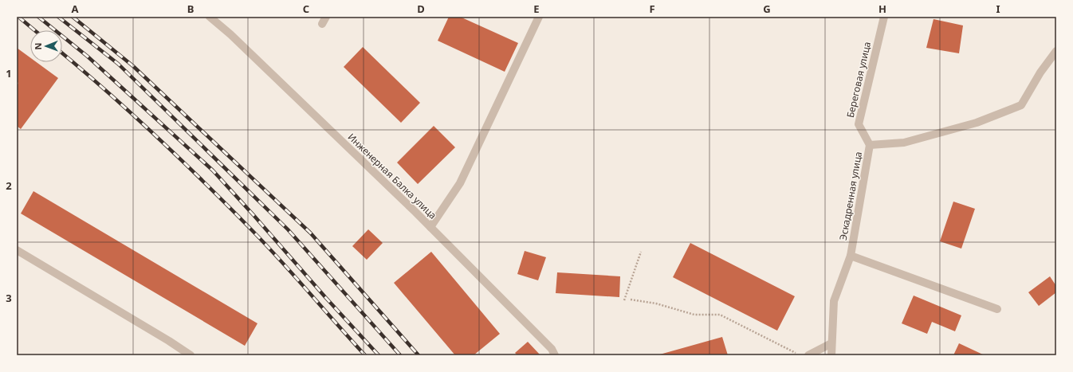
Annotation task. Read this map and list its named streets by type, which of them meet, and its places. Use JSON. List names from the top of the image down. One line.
{"streets":{"street":["Береговая улица","Инженерная Балка улица","Эскадренная улица"]},"crossings":[["Береговая улица","Эскадренная улица"]],"north":"left","grid":{"columns":["A","B","C","D","E","F","G","H","I"],"rows":["1","2","3"]}}
